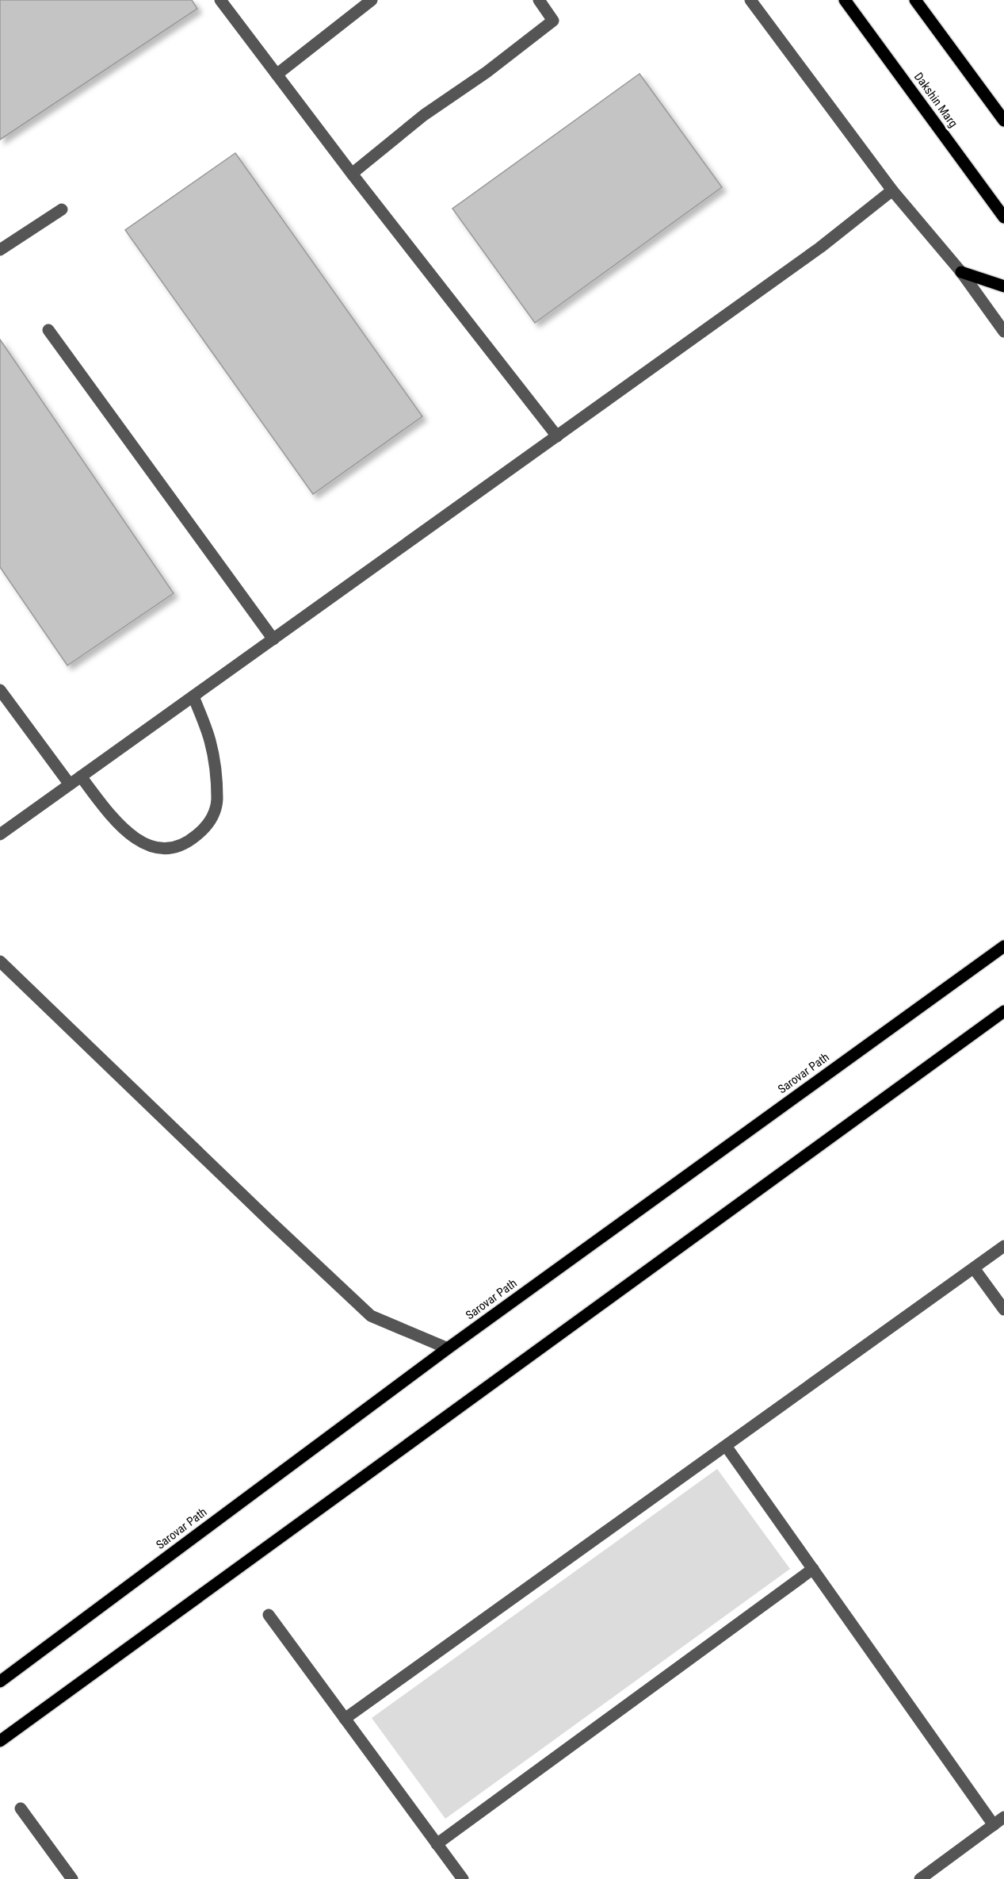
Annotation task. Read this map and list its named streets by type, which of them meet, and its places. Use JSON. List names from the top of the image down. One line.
{"streets":{"main road":["Dakshin Marg","Sarovar Path"]}}
